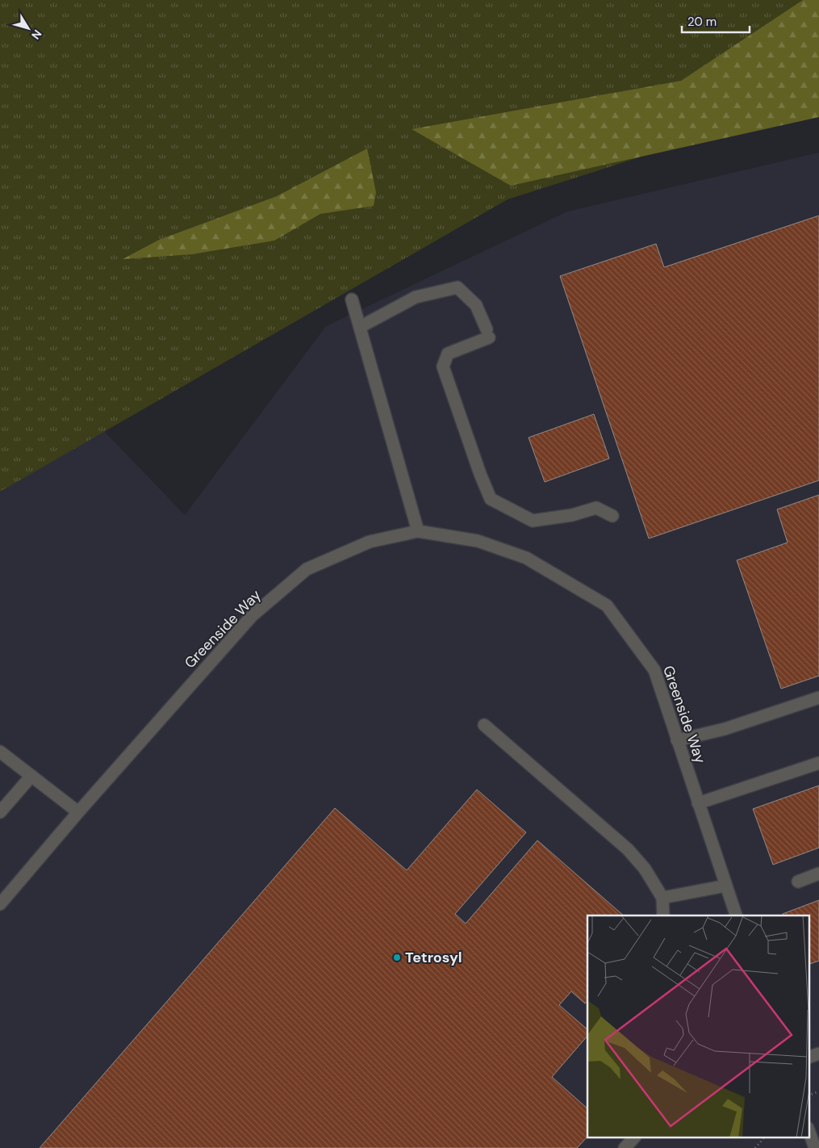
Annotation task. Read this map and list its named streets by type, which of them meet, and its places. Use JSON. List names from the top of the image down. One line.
{"streets":{"lane":["Greenside Way"]},"places":["Tetrosyl"],"scale_bar":"20 m","north":"bottom right"}
